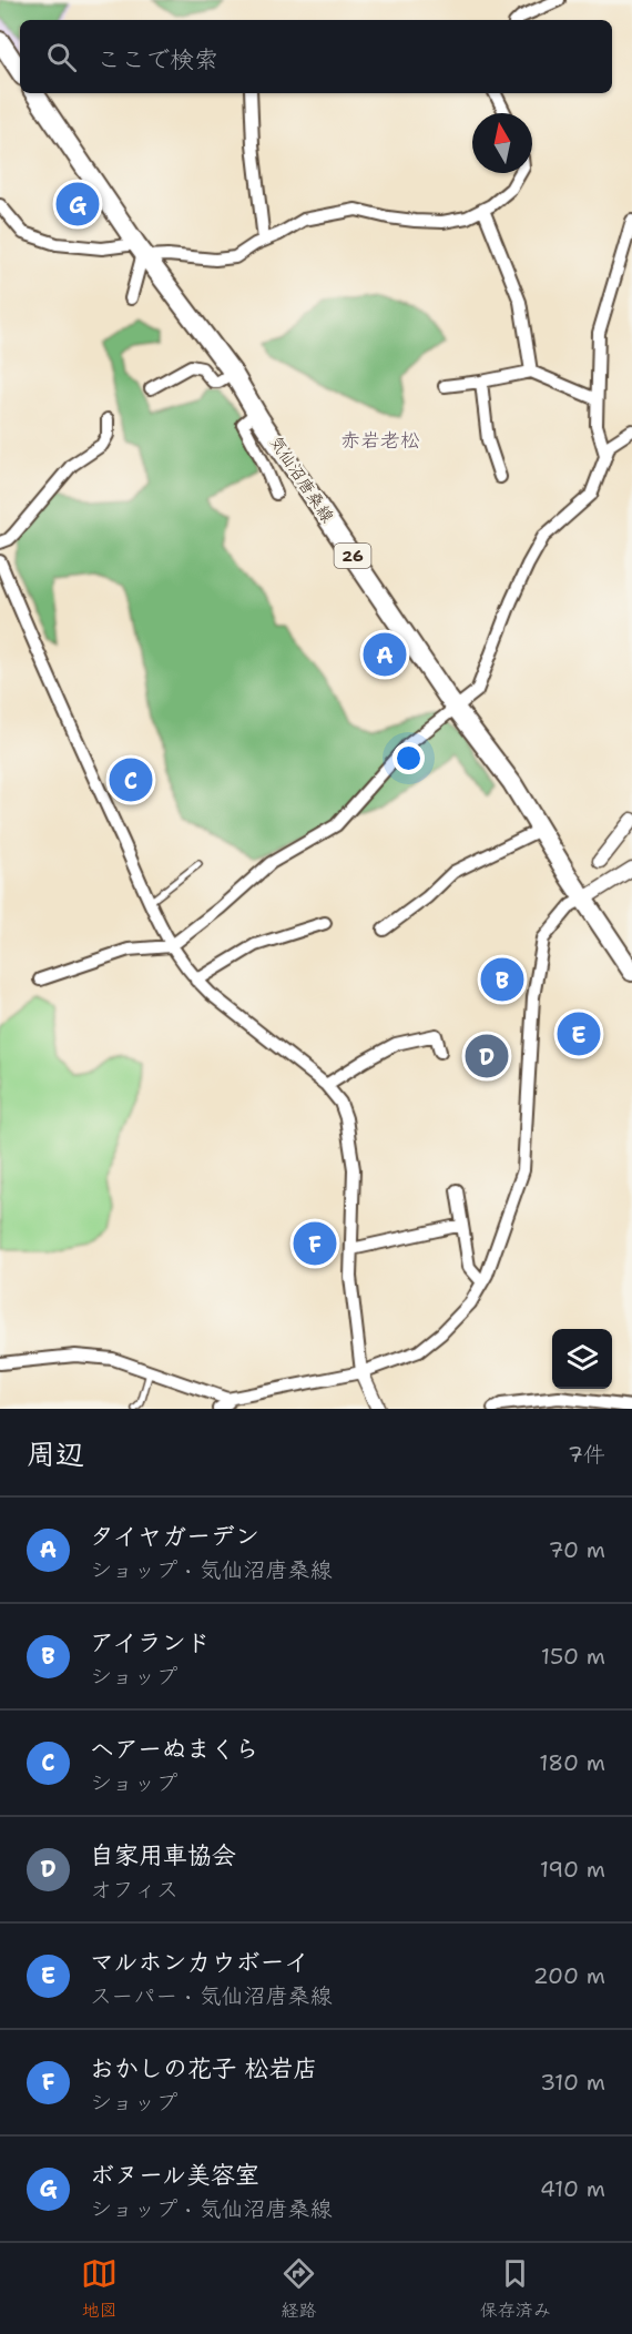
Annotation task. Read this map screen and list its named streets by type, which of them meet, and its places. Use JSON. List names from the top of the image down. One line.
{"streets":{"main road":["気仙沼唐桑線","26"]},"districts":["赤岩老松"],"north":"top","page":{"search":"ここで検索","pins":["G","A","C","B","E","D","F"],"heading":["周辺","7件"],"list":[{"mark":"A","name":"タイヤガーデン","note":"ショップ · 気仙沼唐桑線","value":"70 m"},{"mark":"B","name":"アイランド","note":"ショップ","value":"150 m"},{"mark":"C","name":"ヘアーぬまくら","note":"ショップ","value":"180 m"},{"mark":"D","name":"自家用車協会","note":"オフィス","value":"190 m"},{"mark":"E","name":"マルホンカウボーイ","note":"スーパー · 気仙沼唐桑線","value":"200 m"},{"mark":"F","name":"おかしの花子 松岩店","note":"ショップ","value":"310 m"},{"mark":"G","name":"ボヌール美容室","note":"ショップ · 気仙沼唐桑線","value":"410 m"}],"nav":["地図","経路","保存済み"]}}
